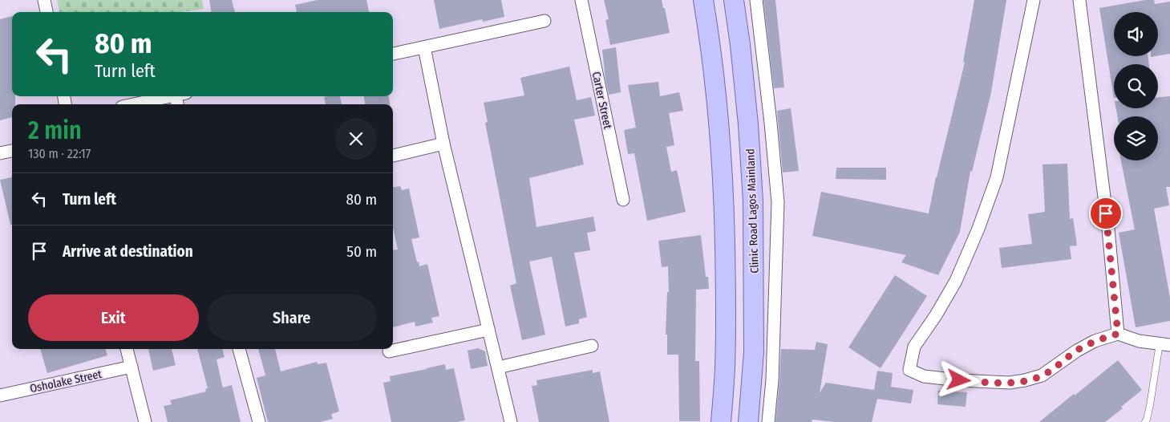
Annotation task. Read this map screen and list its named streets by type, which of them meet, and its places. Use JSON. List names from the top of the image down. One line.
{"streets":{"main road":["Clinic Road Lagos Mainland"],"street":["Carter Street","Osholake Street"]},"page":{"turn":["80 m","Turn left"],"heading":["2 min","130 m · 22:17"],"list":[{"name":"Turn left","value":"80 m"},{"name":"Arrive at destination","value":"50 m"}],"buttons":["Exit","Share"]}}
